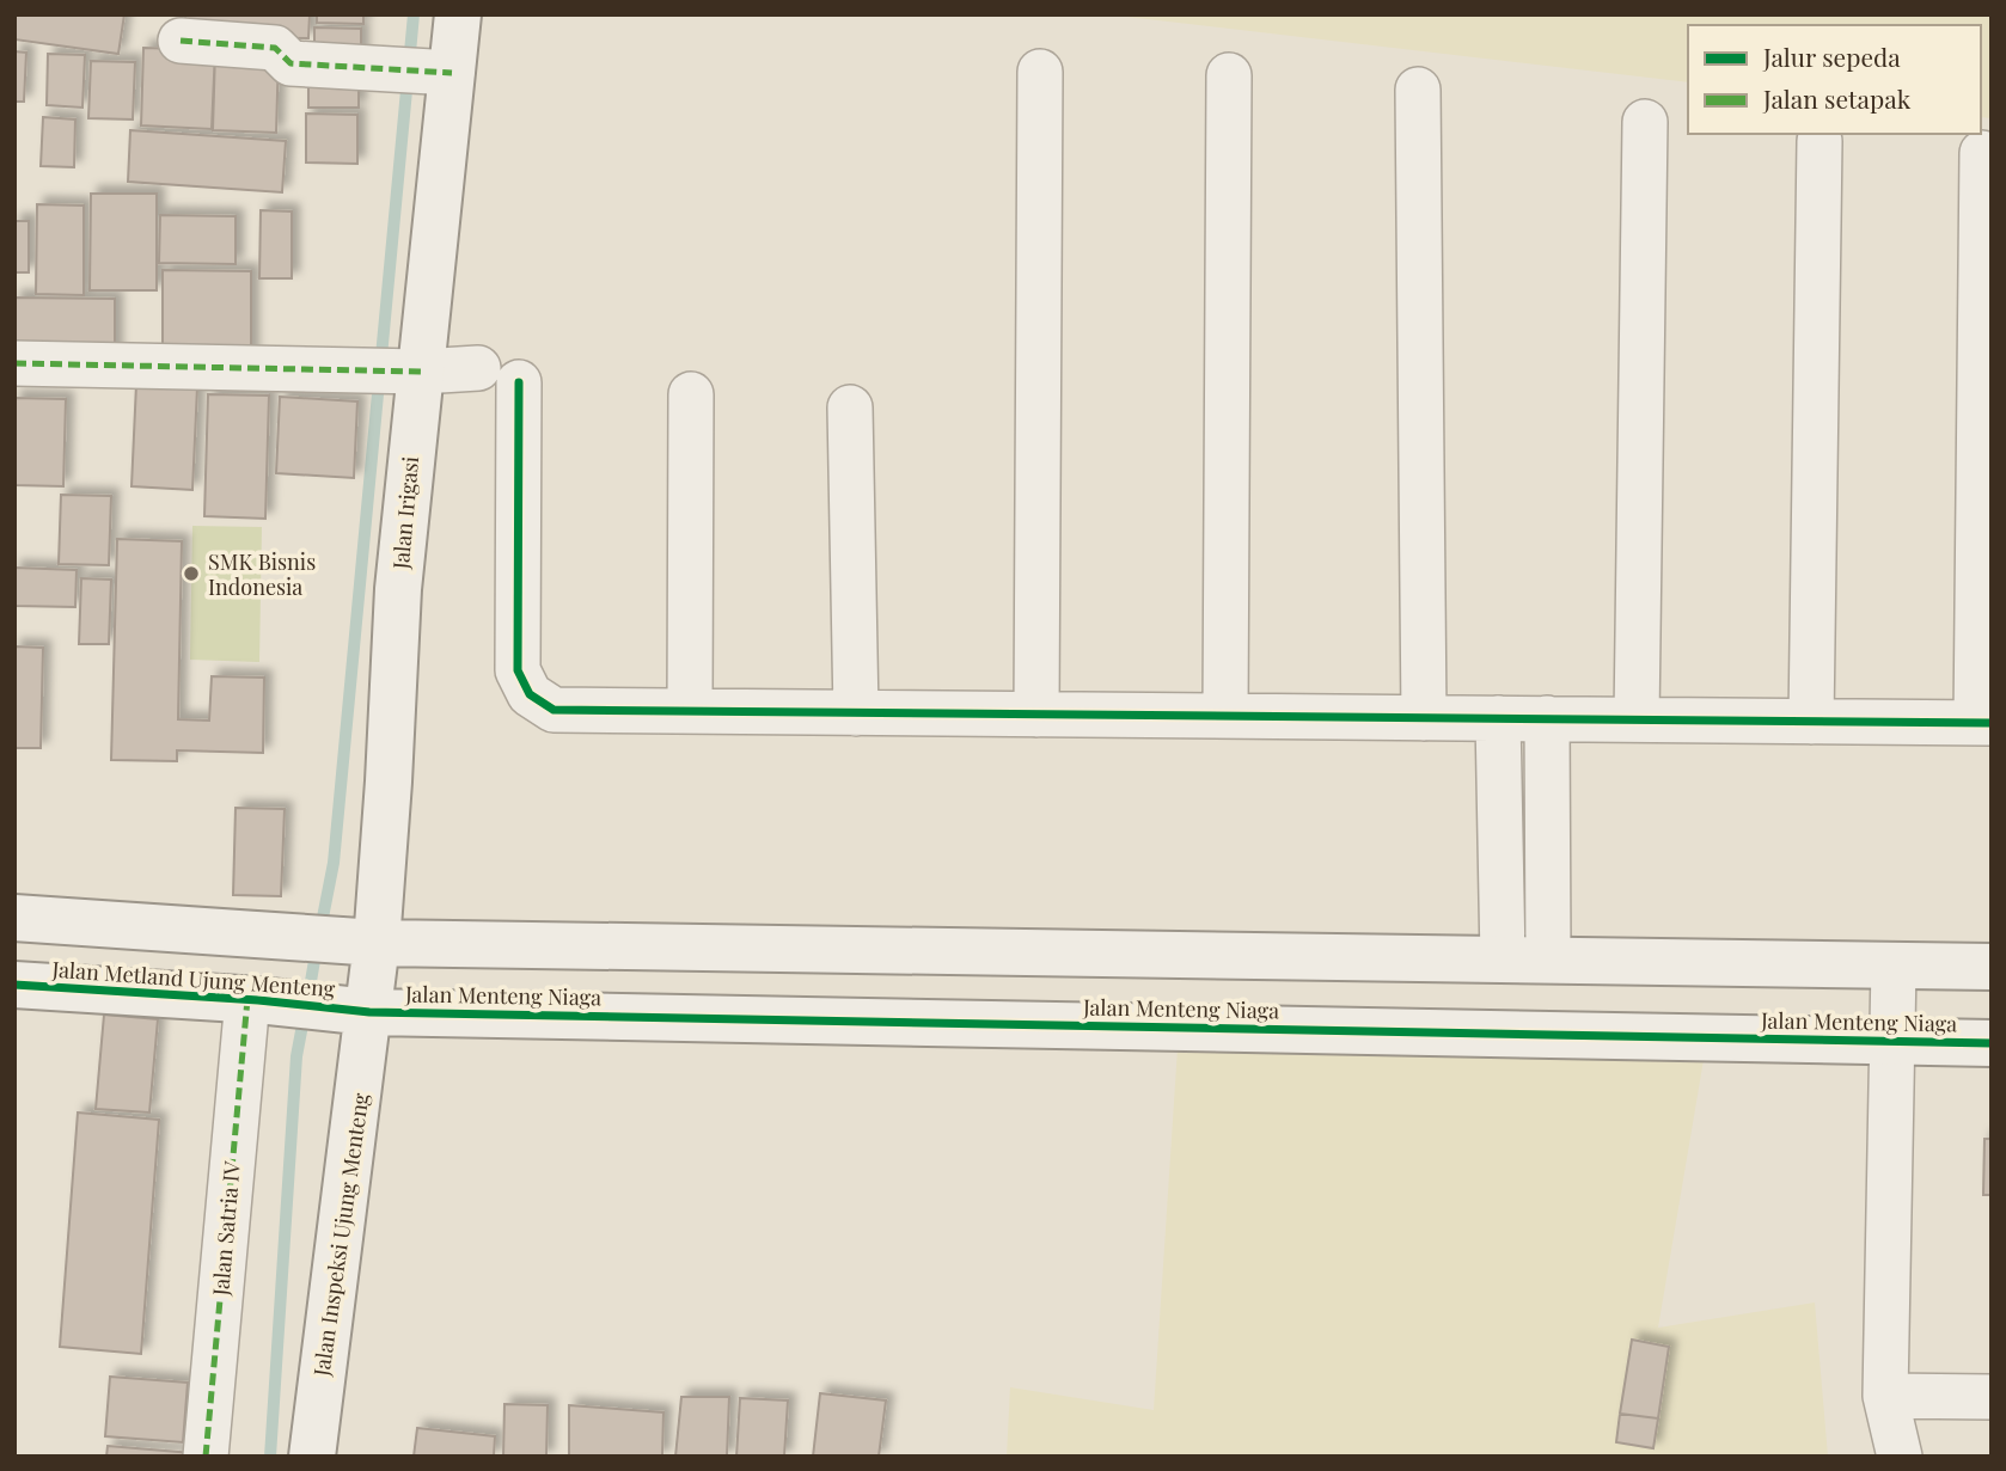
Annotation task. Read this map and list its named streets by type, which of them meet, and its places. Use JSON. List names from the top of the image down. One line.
{"streets":{"street":["Jalan Irigasi","Jalan Metland Ujung Menteng","Jalan Menteng Niaga","Jalan Satria IV","Jalan Inspeksi Ujung Menteng"]},"crossings":[["Jalan Irigasi","Jalan Metland Ujung Menteng"],["Jalan Irigasi","Jalan Menteng Niaga"],["Jalan Irigasi","Jalan Inspeksi Ujung Menteng"],["Jalan Metland Ujung Menteng","Jalan Menteng Niaga"],["Jalan Metland Ujung Menteng","Jalan Satria IV"],["Jalan Metland Ujung Menteng","Jalan Inspeksi Ujung Menteng"],["Jalan Menteng Niaga","Jalan Inspeksi Ujung Menteng"]],"places":["SMK Bisnis Indonesia"],"legend":["Jalur sepeda","Jalan setapak"]}
